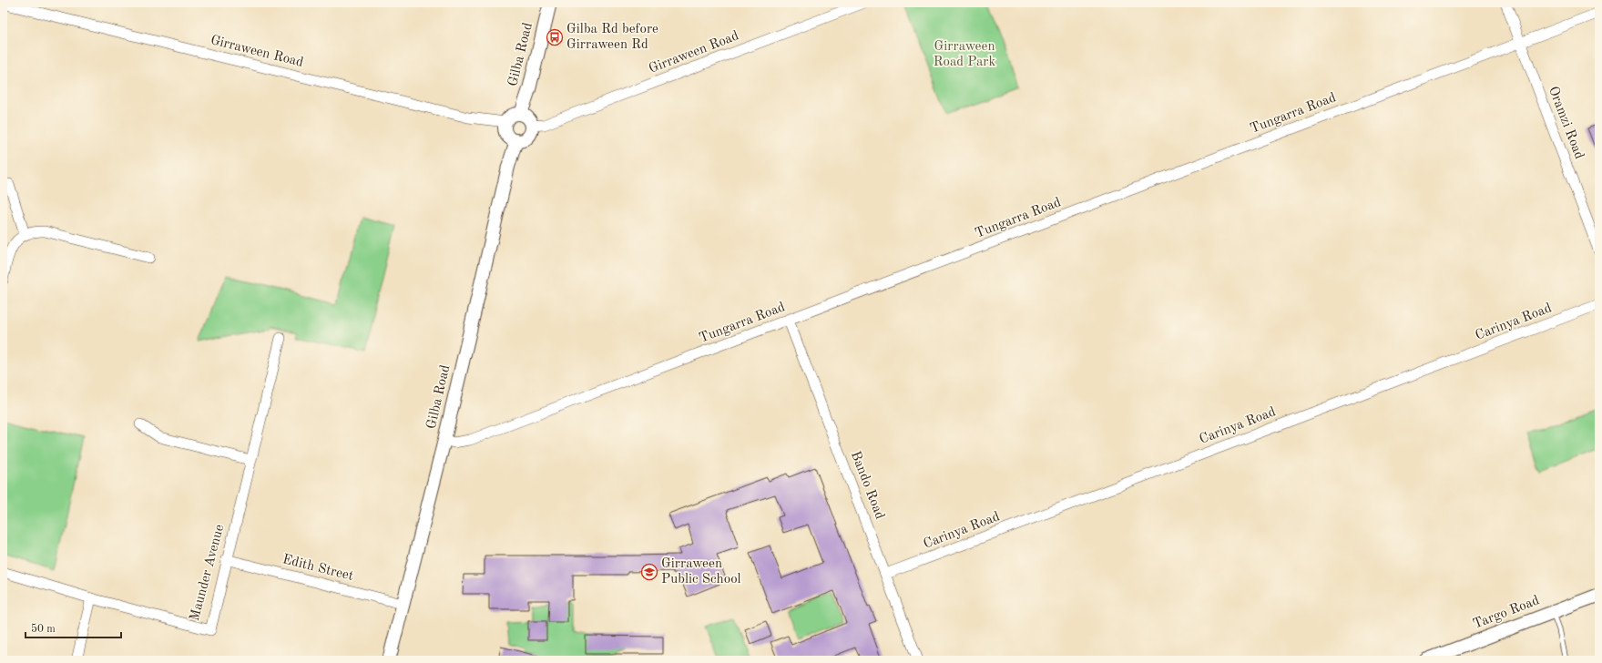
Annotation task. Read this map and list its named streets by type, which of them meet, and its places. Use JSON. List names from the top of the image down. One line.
{"streets":{"street":["Girraween Road","Gilba Road","Tungarra Road","Oramzi Road","Carinya Road","Bando Road","Edith Street","Maunder Avenue","Targo Road"]},"crossings":[["Girraween Road","Gilba Road"],["Gilba Road","Tungarra Road"],["Gilba Road","Edith Street"],["Tungarra Road","Oramzi Road"],["Tungarra Road","Bando Road"],["Carinya Road","Bando Road"],["Edith Street","Maunder Avenue"]],"parks":["Girraween Road Park"],"places":{"bus stop":["Gilba Rd before Girraween Rd"],"school or university":["Girraween Public School"]},"scale_bar":"50 m"}
